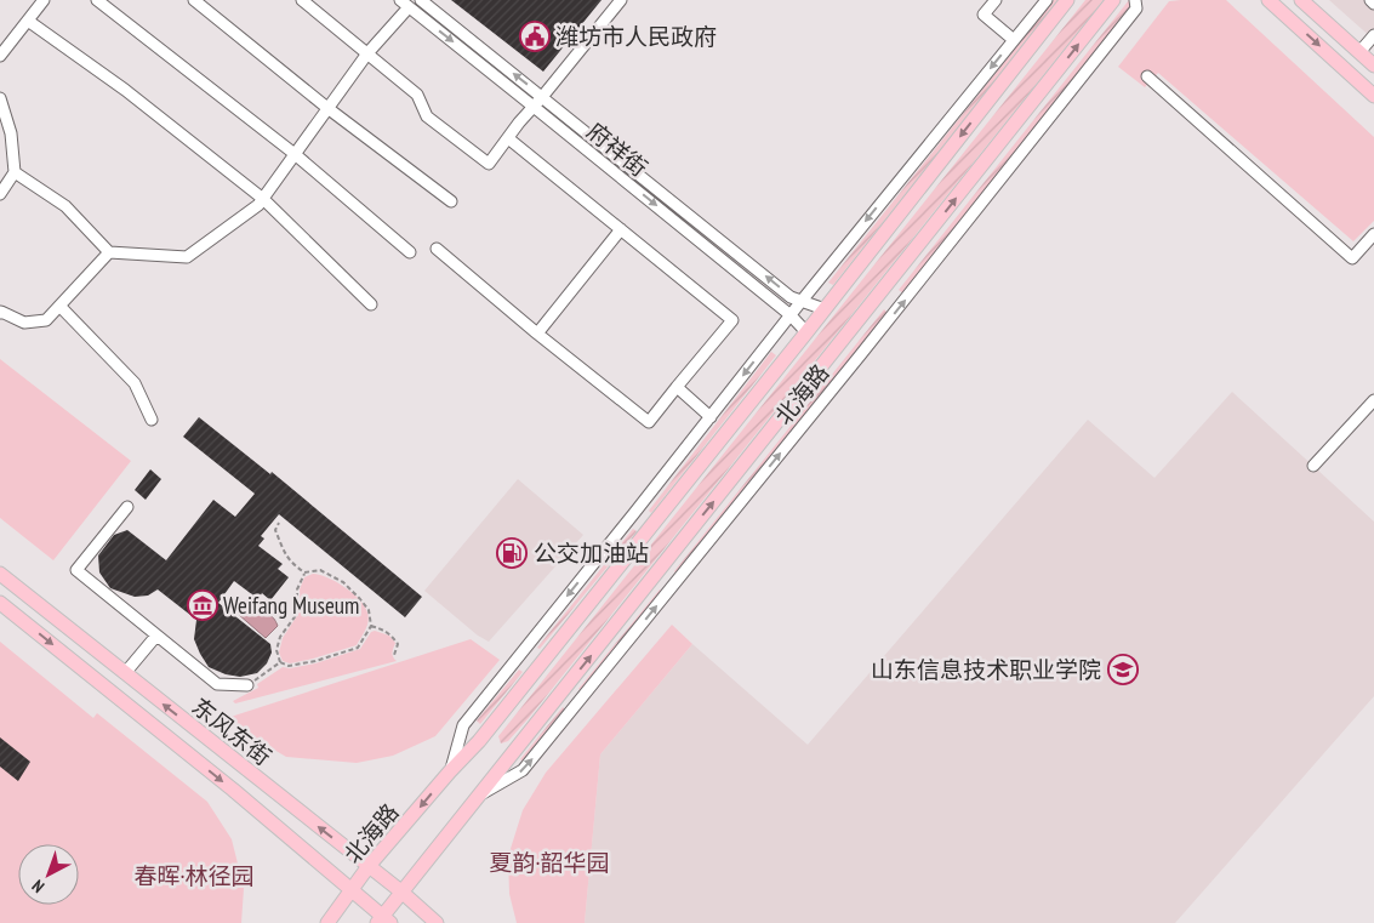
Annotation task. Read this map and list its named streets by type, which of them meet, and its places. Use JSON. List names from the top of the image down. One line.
{"streets":{"main road":["北海路","东风东街"],"street":["府祥街"]},"crossings":[["府祥街","北海路"],["北海路","东风东街"]],"parks":["夏韵·韶华园","春晖·林径园"],"places":{"public building":["潍坊市人民政府"],"fuel station":["公交加油站"],"museum":["Weifang Museum"],"school or university":["山东信息技术职业学院"]},"north":"bottom left"}
